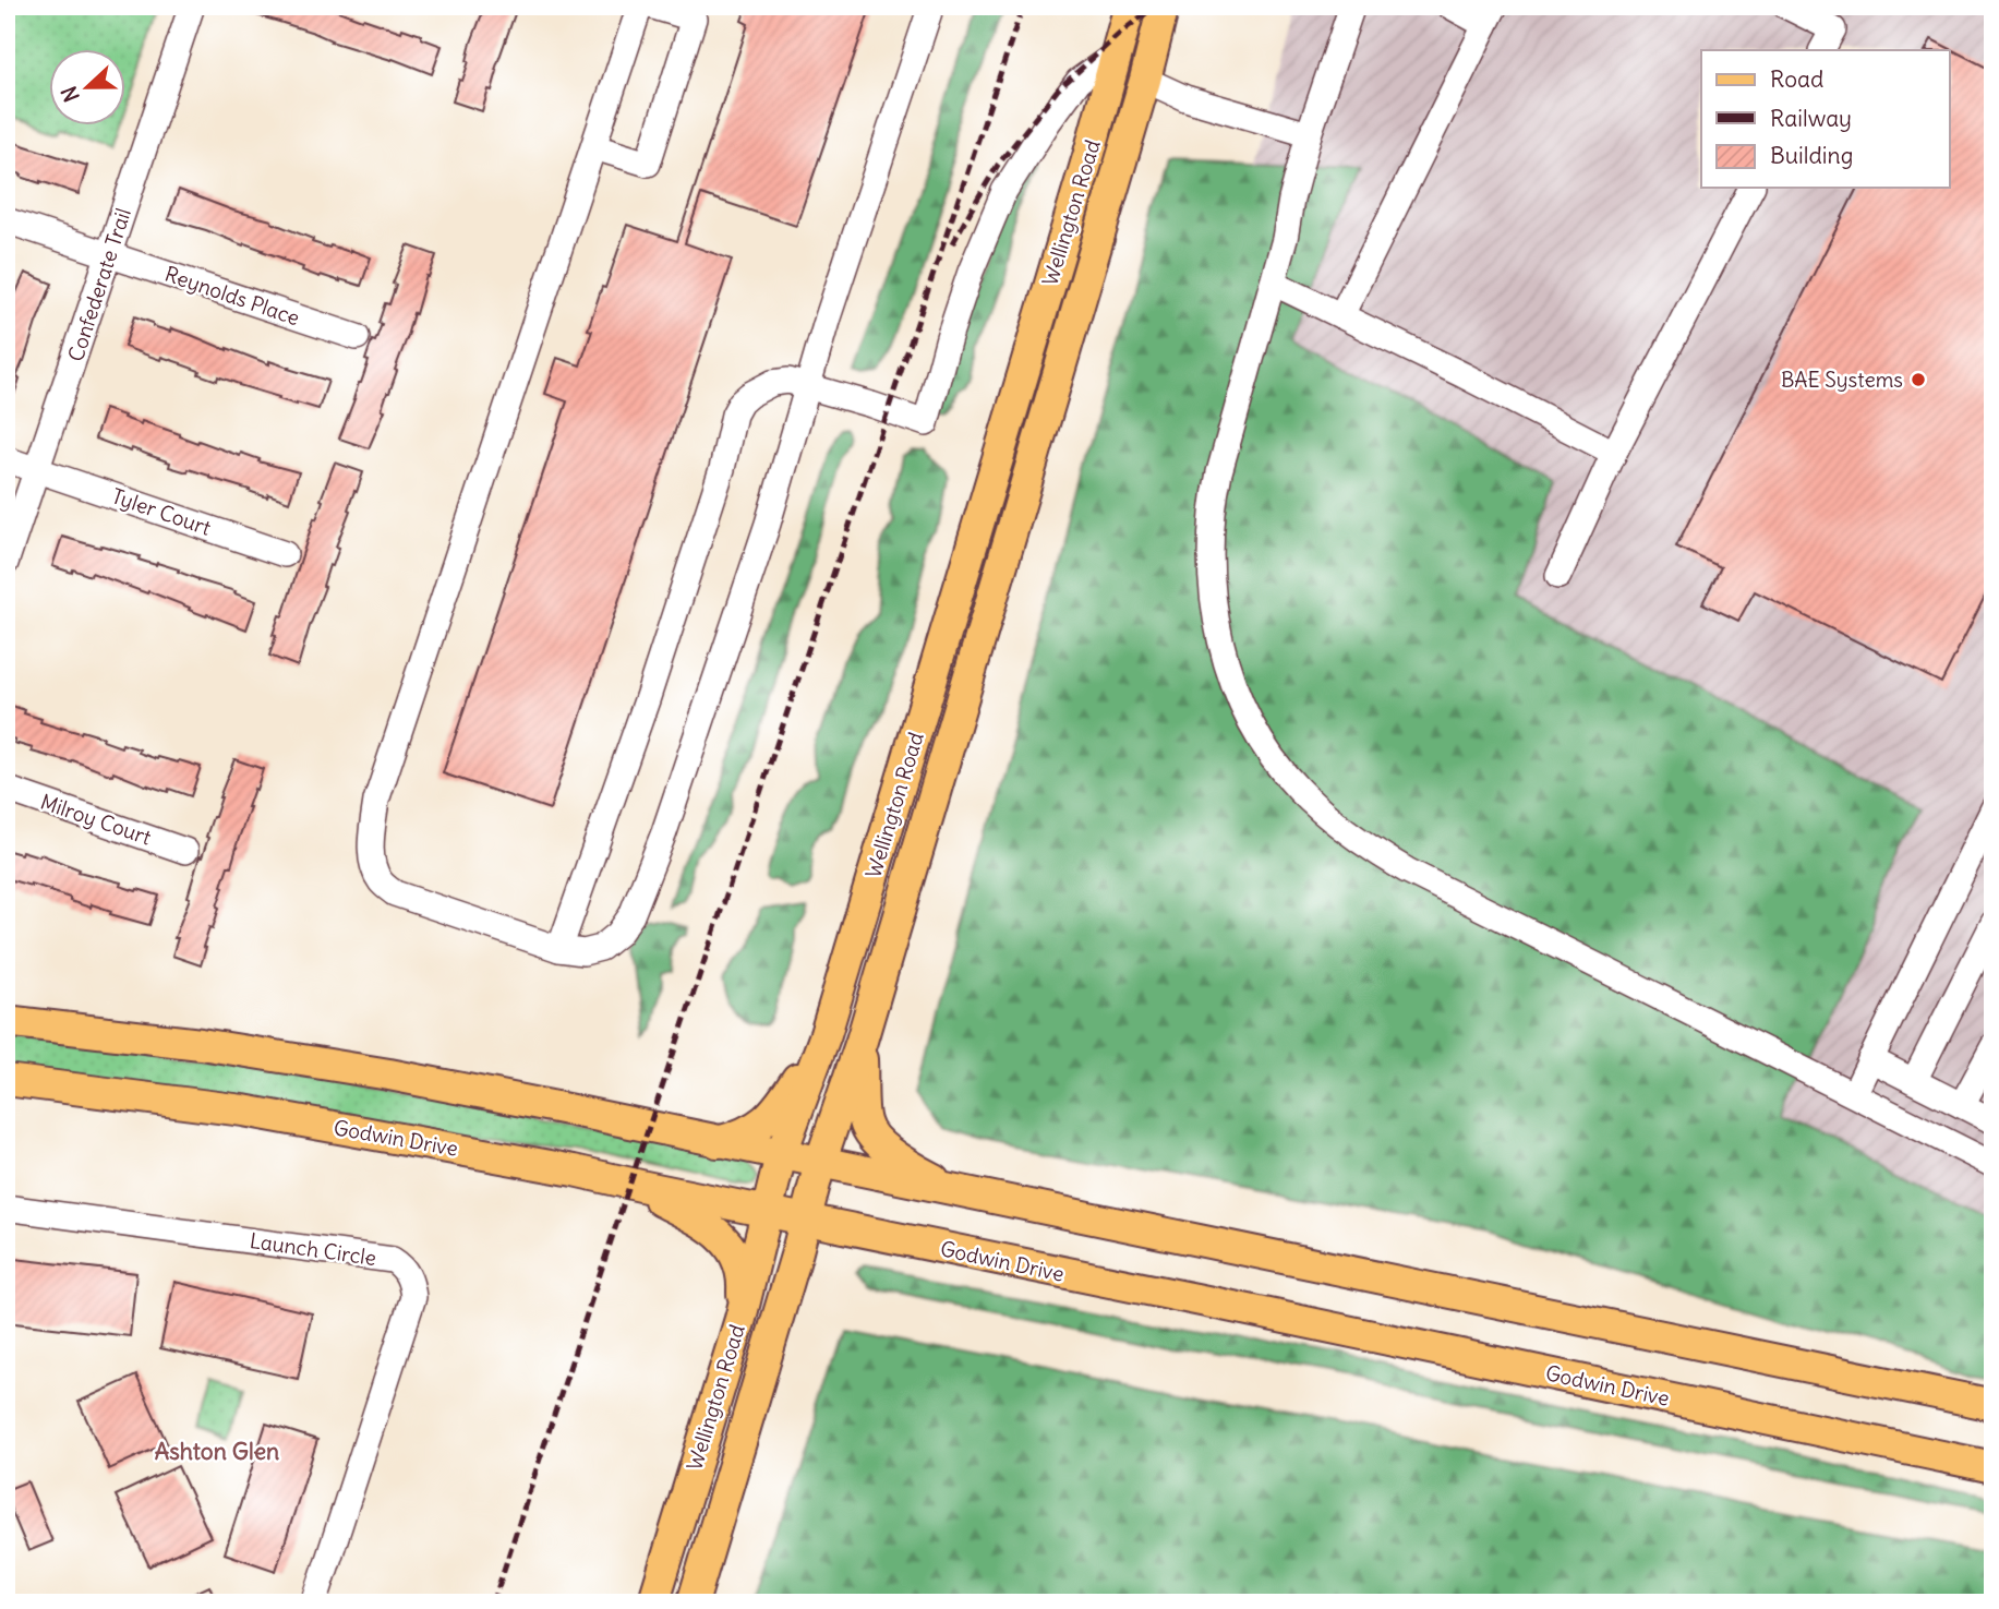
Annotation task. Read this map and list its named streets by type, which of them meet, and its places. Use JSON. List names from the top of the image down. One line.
{"streets":{"main road":["Wellington Road","Godwin Drive"],"street":["Confederate Trail","Reynolds Place","Tyler Court","Milroy Court","Launch Circle"]},"crossings":[["Wellington Road","Godwin Drive"],["Confederate Trail","Reynolds Place"],["Confederate Trail","Tyler Court"]],"districts":["Ashton Glen"],"places":["BAE Systems"],"legend":["Road","Railway","Building"],"north":"left"}
